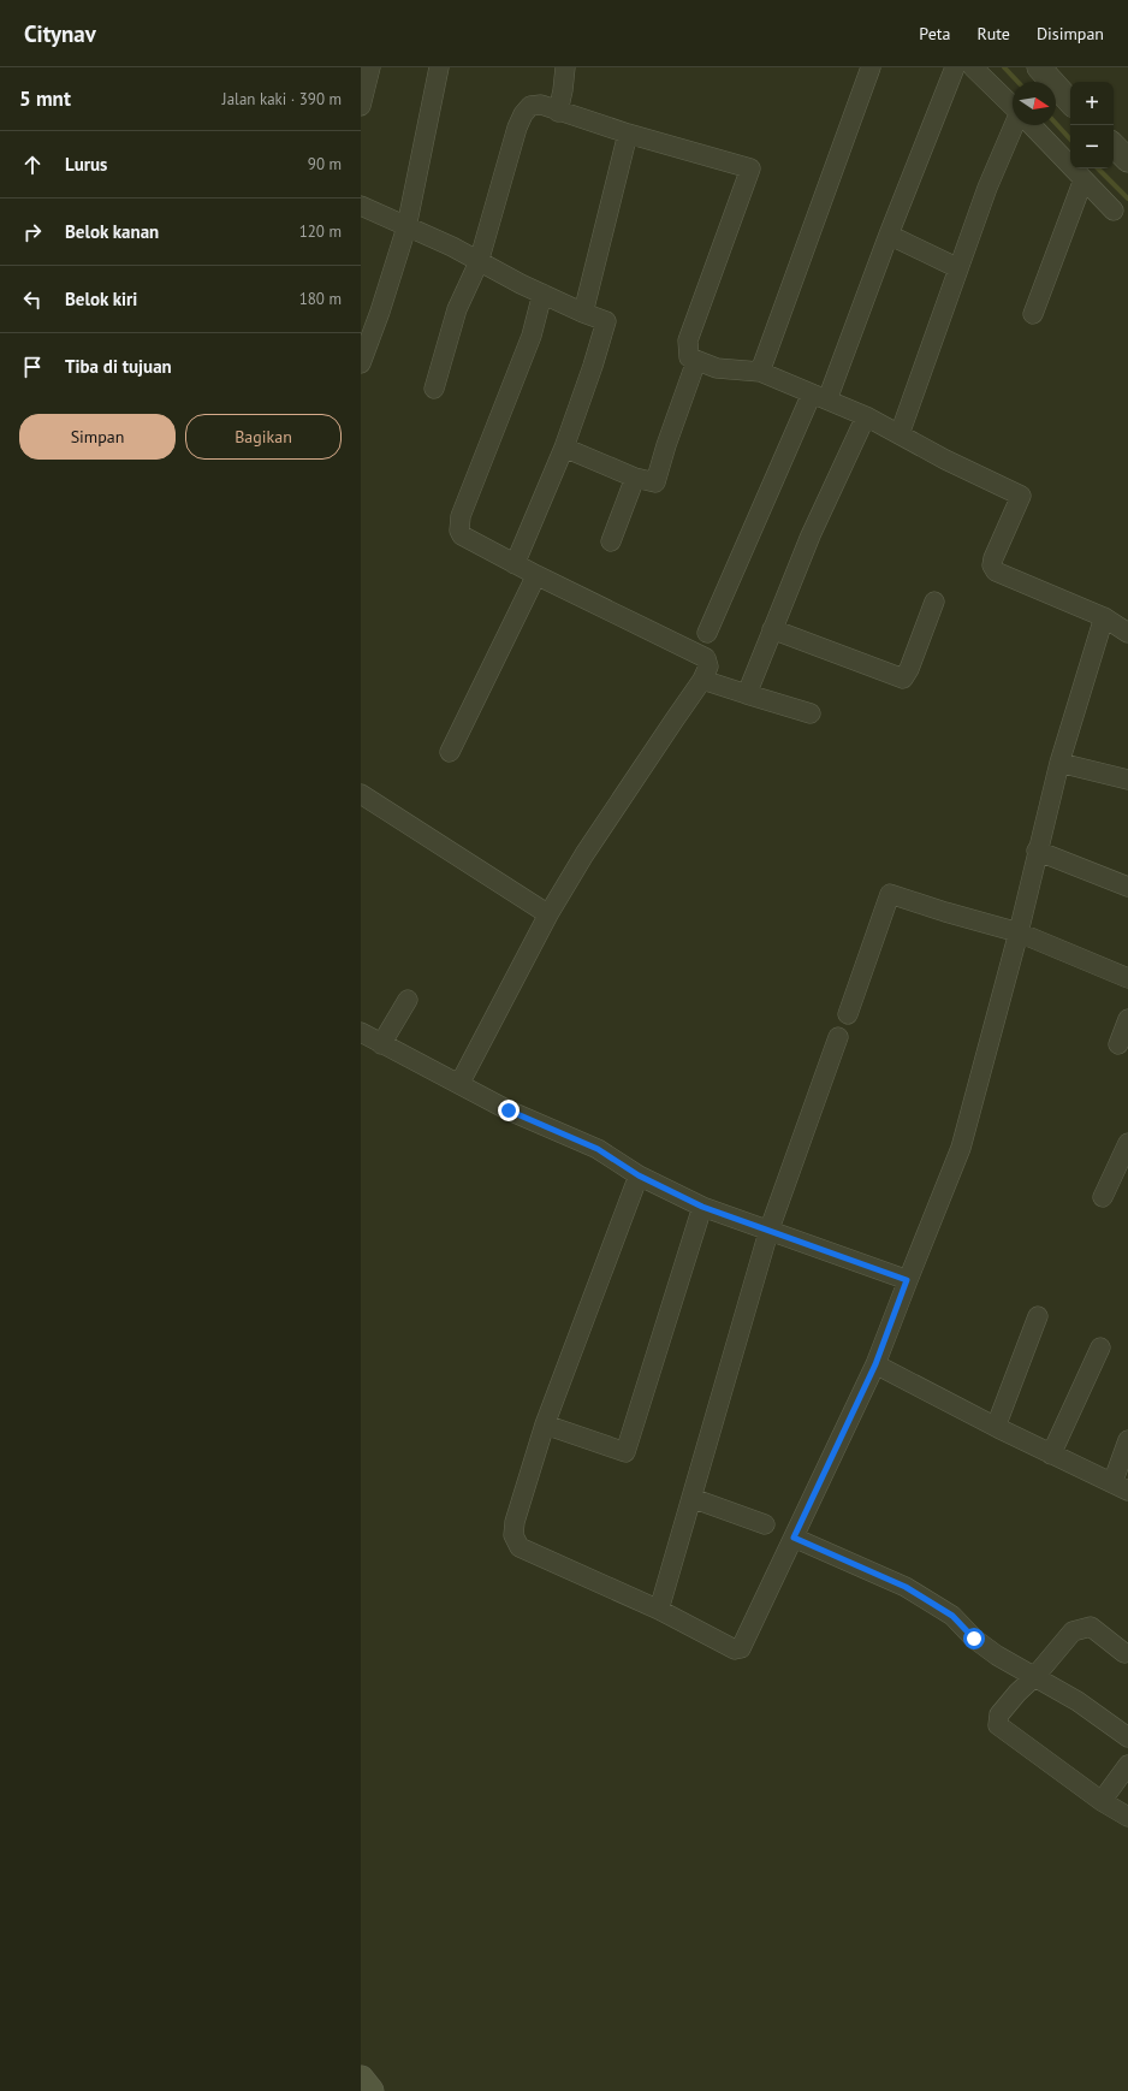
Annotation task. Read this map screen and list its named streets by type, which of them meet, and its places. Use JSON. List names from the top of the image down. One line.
{"north":"right","page":{"header":"Citynav","nav":["Peta","Rute","Disimpan"],"heading":["5 mnt","Jalan kaki · 390 m"],"map_buttons":["+","−"],"list":[["Lurus","90 m"],["Belok kanan","120 m"],["Belok kiri","180 m"],"Tiba di tujuan"],"buttons":["Simpan","Bagikan"]}}
